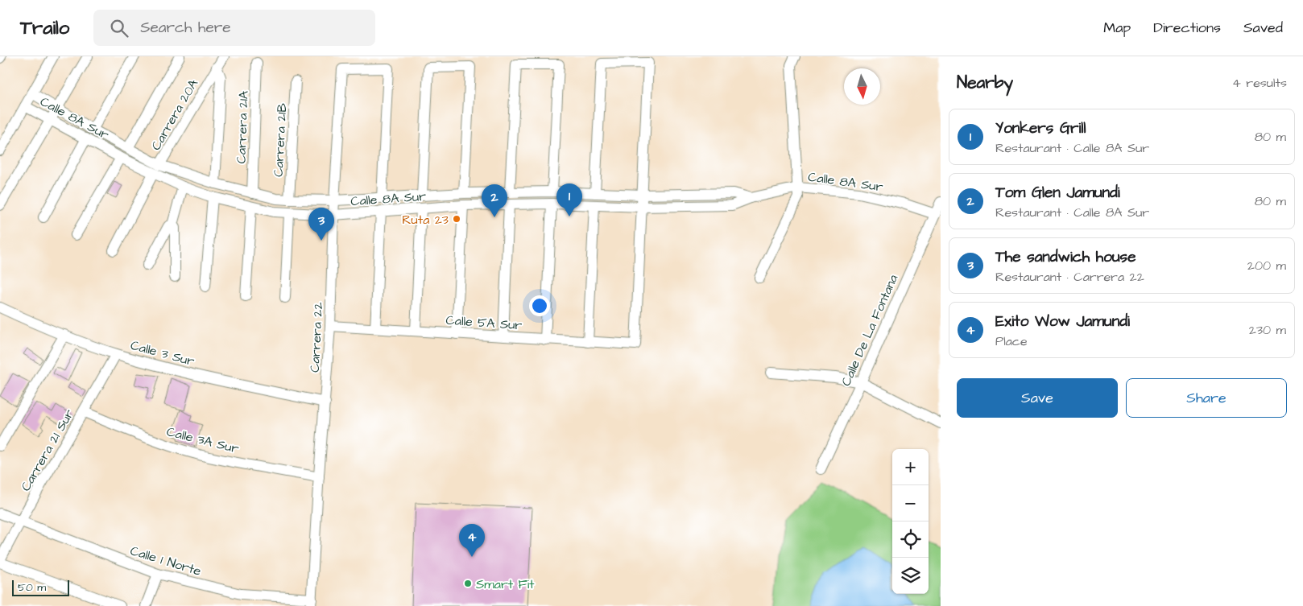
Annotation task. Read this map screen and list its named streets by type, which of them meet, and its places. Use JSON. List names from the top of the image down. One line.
{"streets":{"street":["Carrera 20A","Calle 8A Sur","Carrera 21A","Carrera 21B","Calle 5A Sur","Calle De La Fontana","Carrera 22","Calle 3 Sur","Calle 3A Sur","Carrera 21 Sur","Calle 1 Norte"]},"crossings":[["Carrera 20A","Calle 8A Sur"],["Calle 8A Sur","Carrera 21A"],["Calle 8A Sur","Carrera 21B"],["Calle 8A Sur","Calle 5A Sur"],["Calle 8A Sur","Calle De La Fontana"],["Calle 8A Sur","Carrera 22"],["Calle 5A Sur","Carrera 22"],["Carrera 22","Calle 3 Sur"],["Carrera 22","Calle 3A Sur"],["Carrera 22","Calle 1 Norte"],["Calle 3 Sur","Carrera 21 Sur"],["Calle 3A Sur","Carrera 21 Sur"],["Carrera 21 Sur","Calle 1 Norte"]],"places":["Ruta 23","Smart Fit"],"scale_bar":"50 m","north":"bottom","page":{"header":"Trailo","search":"Search here","nav":["Map","Directions","Saved"],"heading":["Nearby","4 results"],"list":[{"mark":"1","name":"Yonkers Grill","note":"Restaurant · Calle 8A Sur","value":"80 m"},{"mark":"2","name":"Tom Glen Jamundi","note":"Restaurant · Calle 8A Sur","value":"80 m"},{"mark":"3","name":"The sandwich house","note":"Restaurant · Carrera 22","value":"200 m"},{"mark":"4","name":"Exito Wow Jamundi","note":"Place","value":"230 m"}],"pins":["1","2","3","4"],"buttons":["Save","Share"],"map_buttons":["+","−"],"scale":"50 m"}}
